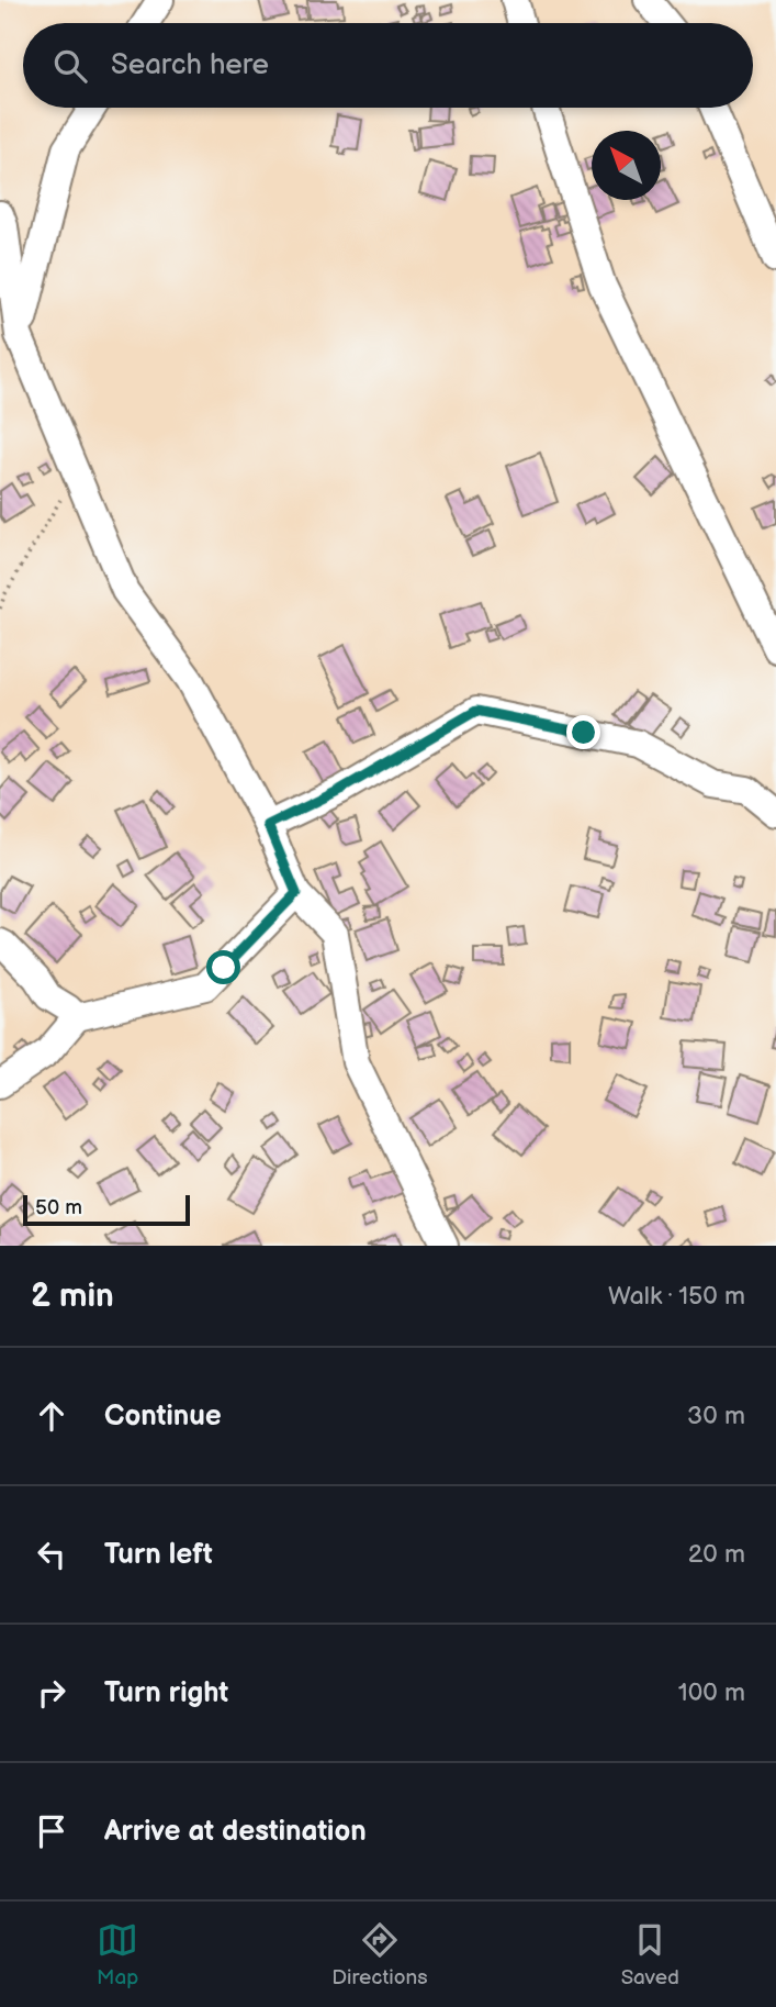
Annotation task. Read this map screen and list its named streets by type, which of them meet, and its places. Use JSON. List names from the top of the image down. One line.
{"scale_bar":"50 m","north":"top left","page":{"search":"Search here","scale":"50 m","heading":["2 min","Walk · 150 m"],"list":[["Continue","30 m"],["Turn left","20 m"],["Turn right","100 m"],"Arrive at destination"],"nav":["Map","Directions","Saved"]}}
